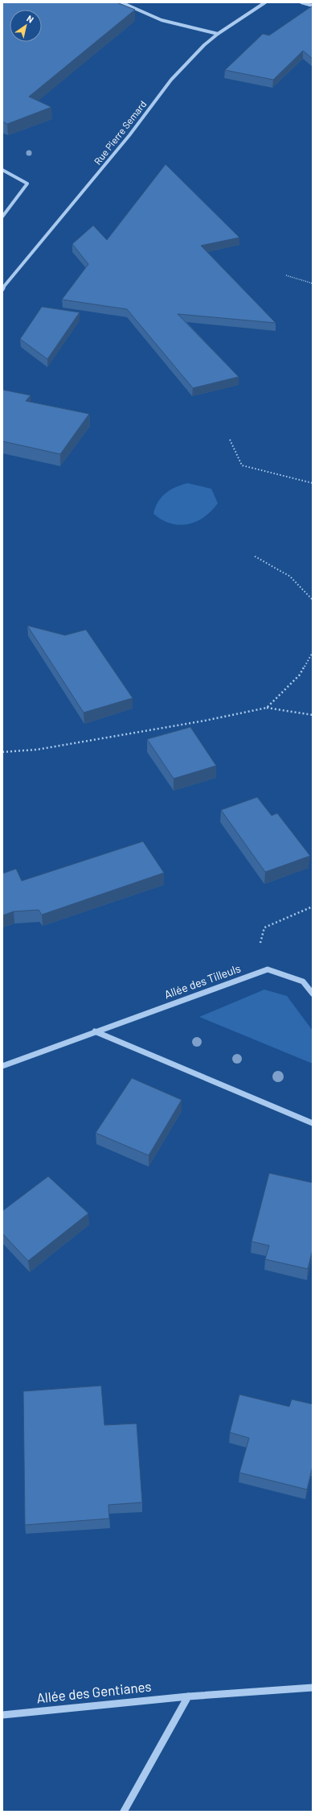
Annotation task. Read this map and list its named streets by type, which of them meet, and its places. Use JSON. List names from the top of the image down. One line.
{"streets":{"street":["Rue Pierre Semard","Allée des Tilleuls","Allée des Gentianes"]},"north":"top right"}
